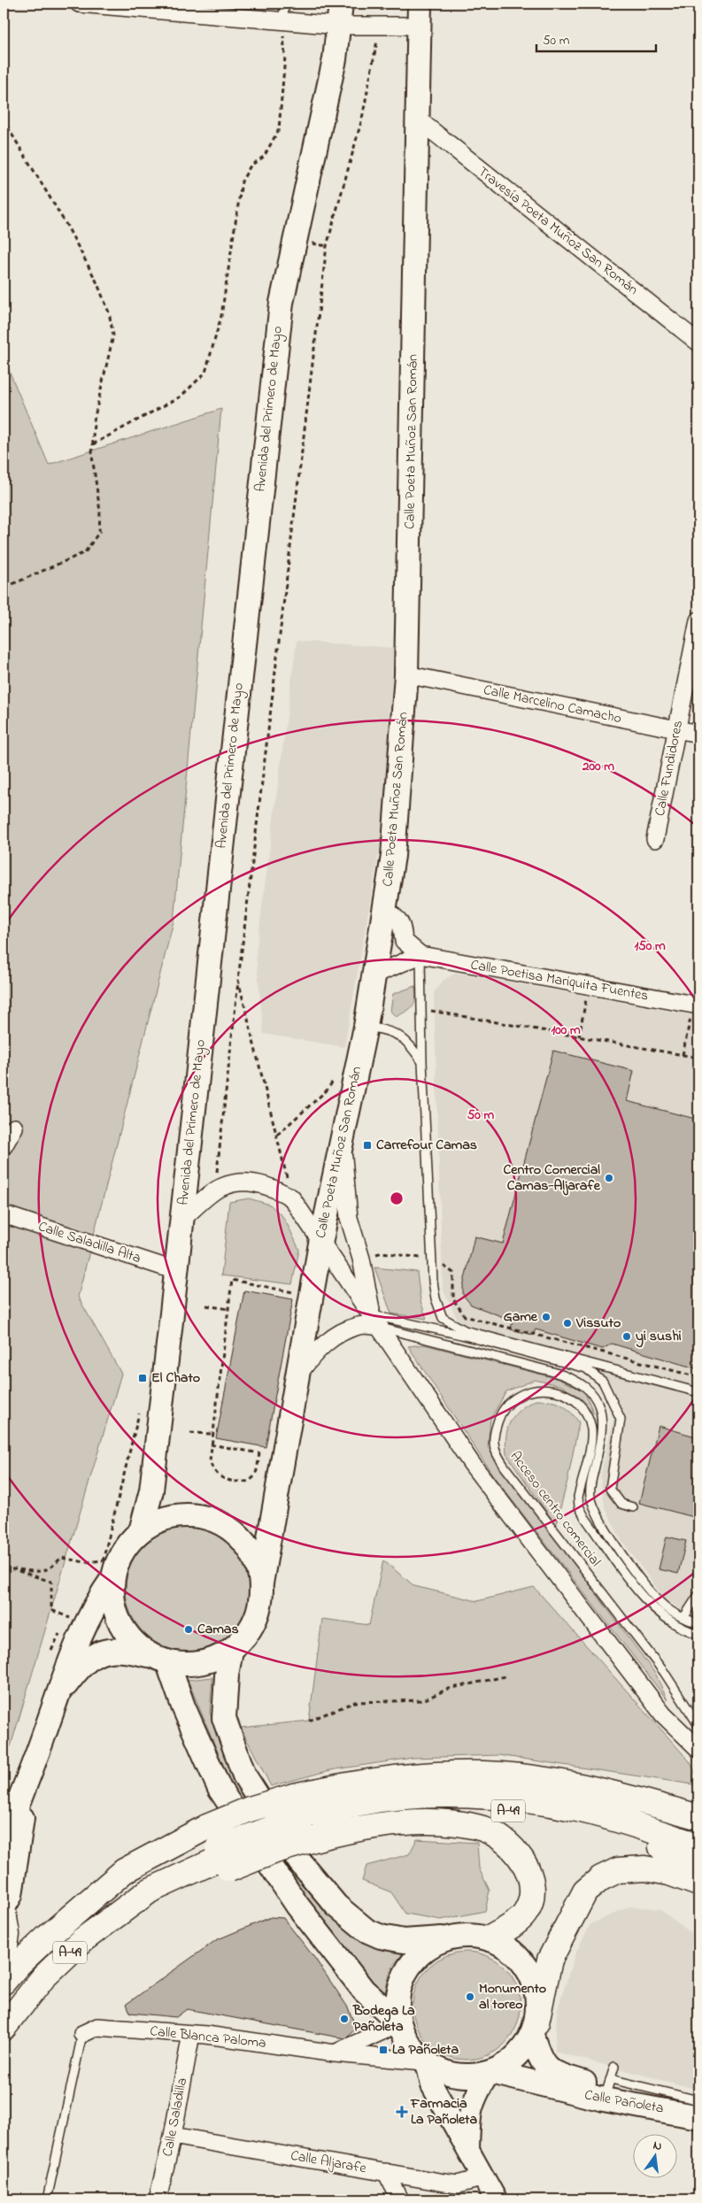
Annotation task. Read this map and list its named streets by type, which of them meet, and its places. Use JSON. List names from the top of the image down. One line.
{"streets":{"highway":["A-49"],"main road":["Avenida del Primero de Mayo","Calle Poeta Muñoz San Román","Calle Pañoleta"],"street":["Travesía Poeta Muñoz San Román","Calle Marcelino Camacho","Calle Fundidores","Calle Poetisa Mariquita Fuentes","Calle Saladilla Alta","Calle Blanca Paloma","Calle Saladilla","Calle Aljarafe"],"lane":["Acceso centro comercial"]},"crossings":[["Travesía Poeta Muñoz San Román","Calle Poeta Muñoz San Román"],["Avenida del Primero de Mayo","Calle Poeta Muñoz San Román"],["Avenida del Primero de Mayo","Calle Saladilla Alta"],["Calle Poeta Muñoz San Román","Calle Marcelino Camacho"],["Calle Marcelino Camacho","Calle Fundidores"],["Calle Blanca Paloma","Calle Pañoleta"],["Calle Blanca Paloma","Calle Saladilla"],["Calle Saladilla","Calle Aljarafe"]],"places":{"transit":["Carrefour Camas","El Chato","La Pañoleta"],"other":["Centro Comercial Camas-Aljarafe","Game","Vissuto","yi sushi","Camas","Monumento al toreo","Bodega La Pañoleta"],"health":["Farmacia La Pañoleta"]},"scale_bar":"50 m","north":"top","rings":["200 m","150 m","100 m","50 m"]}
